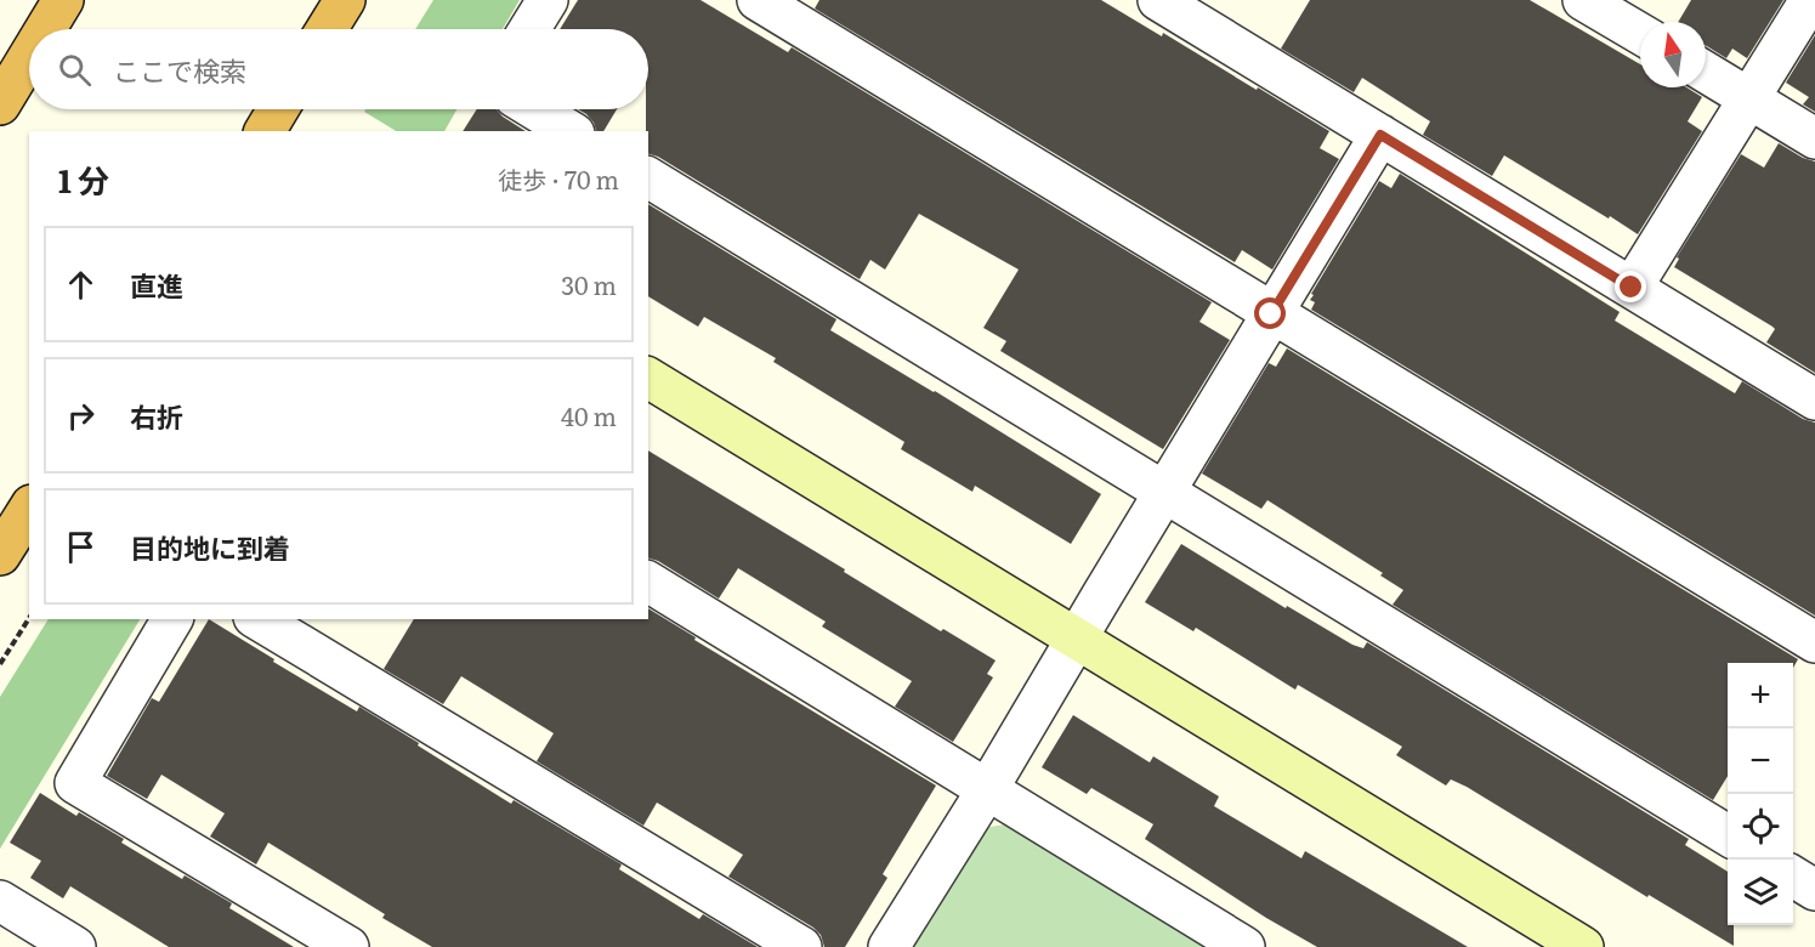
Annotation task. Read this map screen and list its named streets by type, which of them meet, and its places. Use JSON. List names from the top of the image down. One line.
{"north":"top","page":{"search":"ここで検索","heading":["1 分","徒歩 · 70 m"],"list":[["直進","30 m"],["右折","40 m"],"目的地に到着"],"map_buttons":["+","−"]}}
